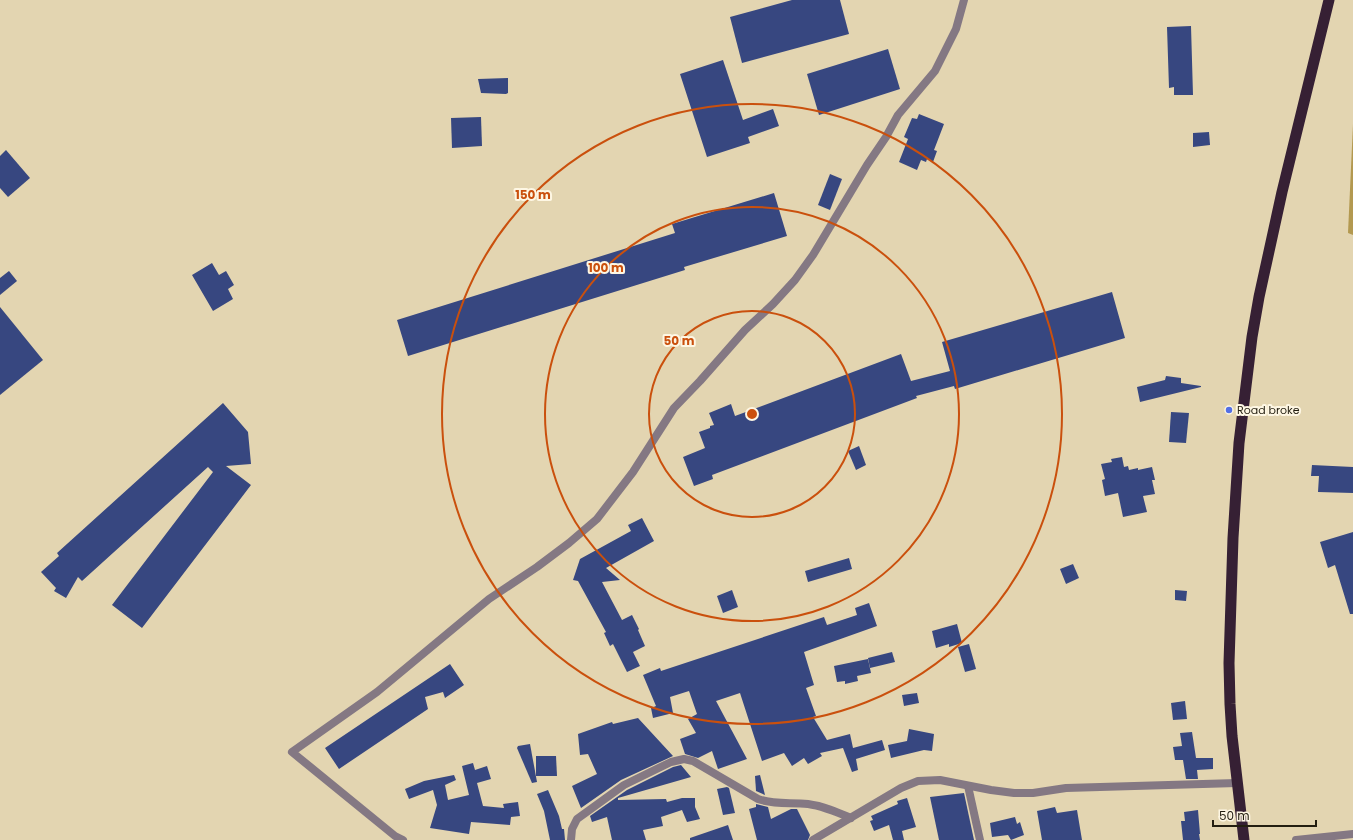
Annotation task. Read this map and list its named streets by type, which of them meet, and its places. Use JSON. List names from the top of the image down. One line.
{"places":["Road broke"],"scale_bar":"50 m","rings":["150 m","100 m","50 m"]}
